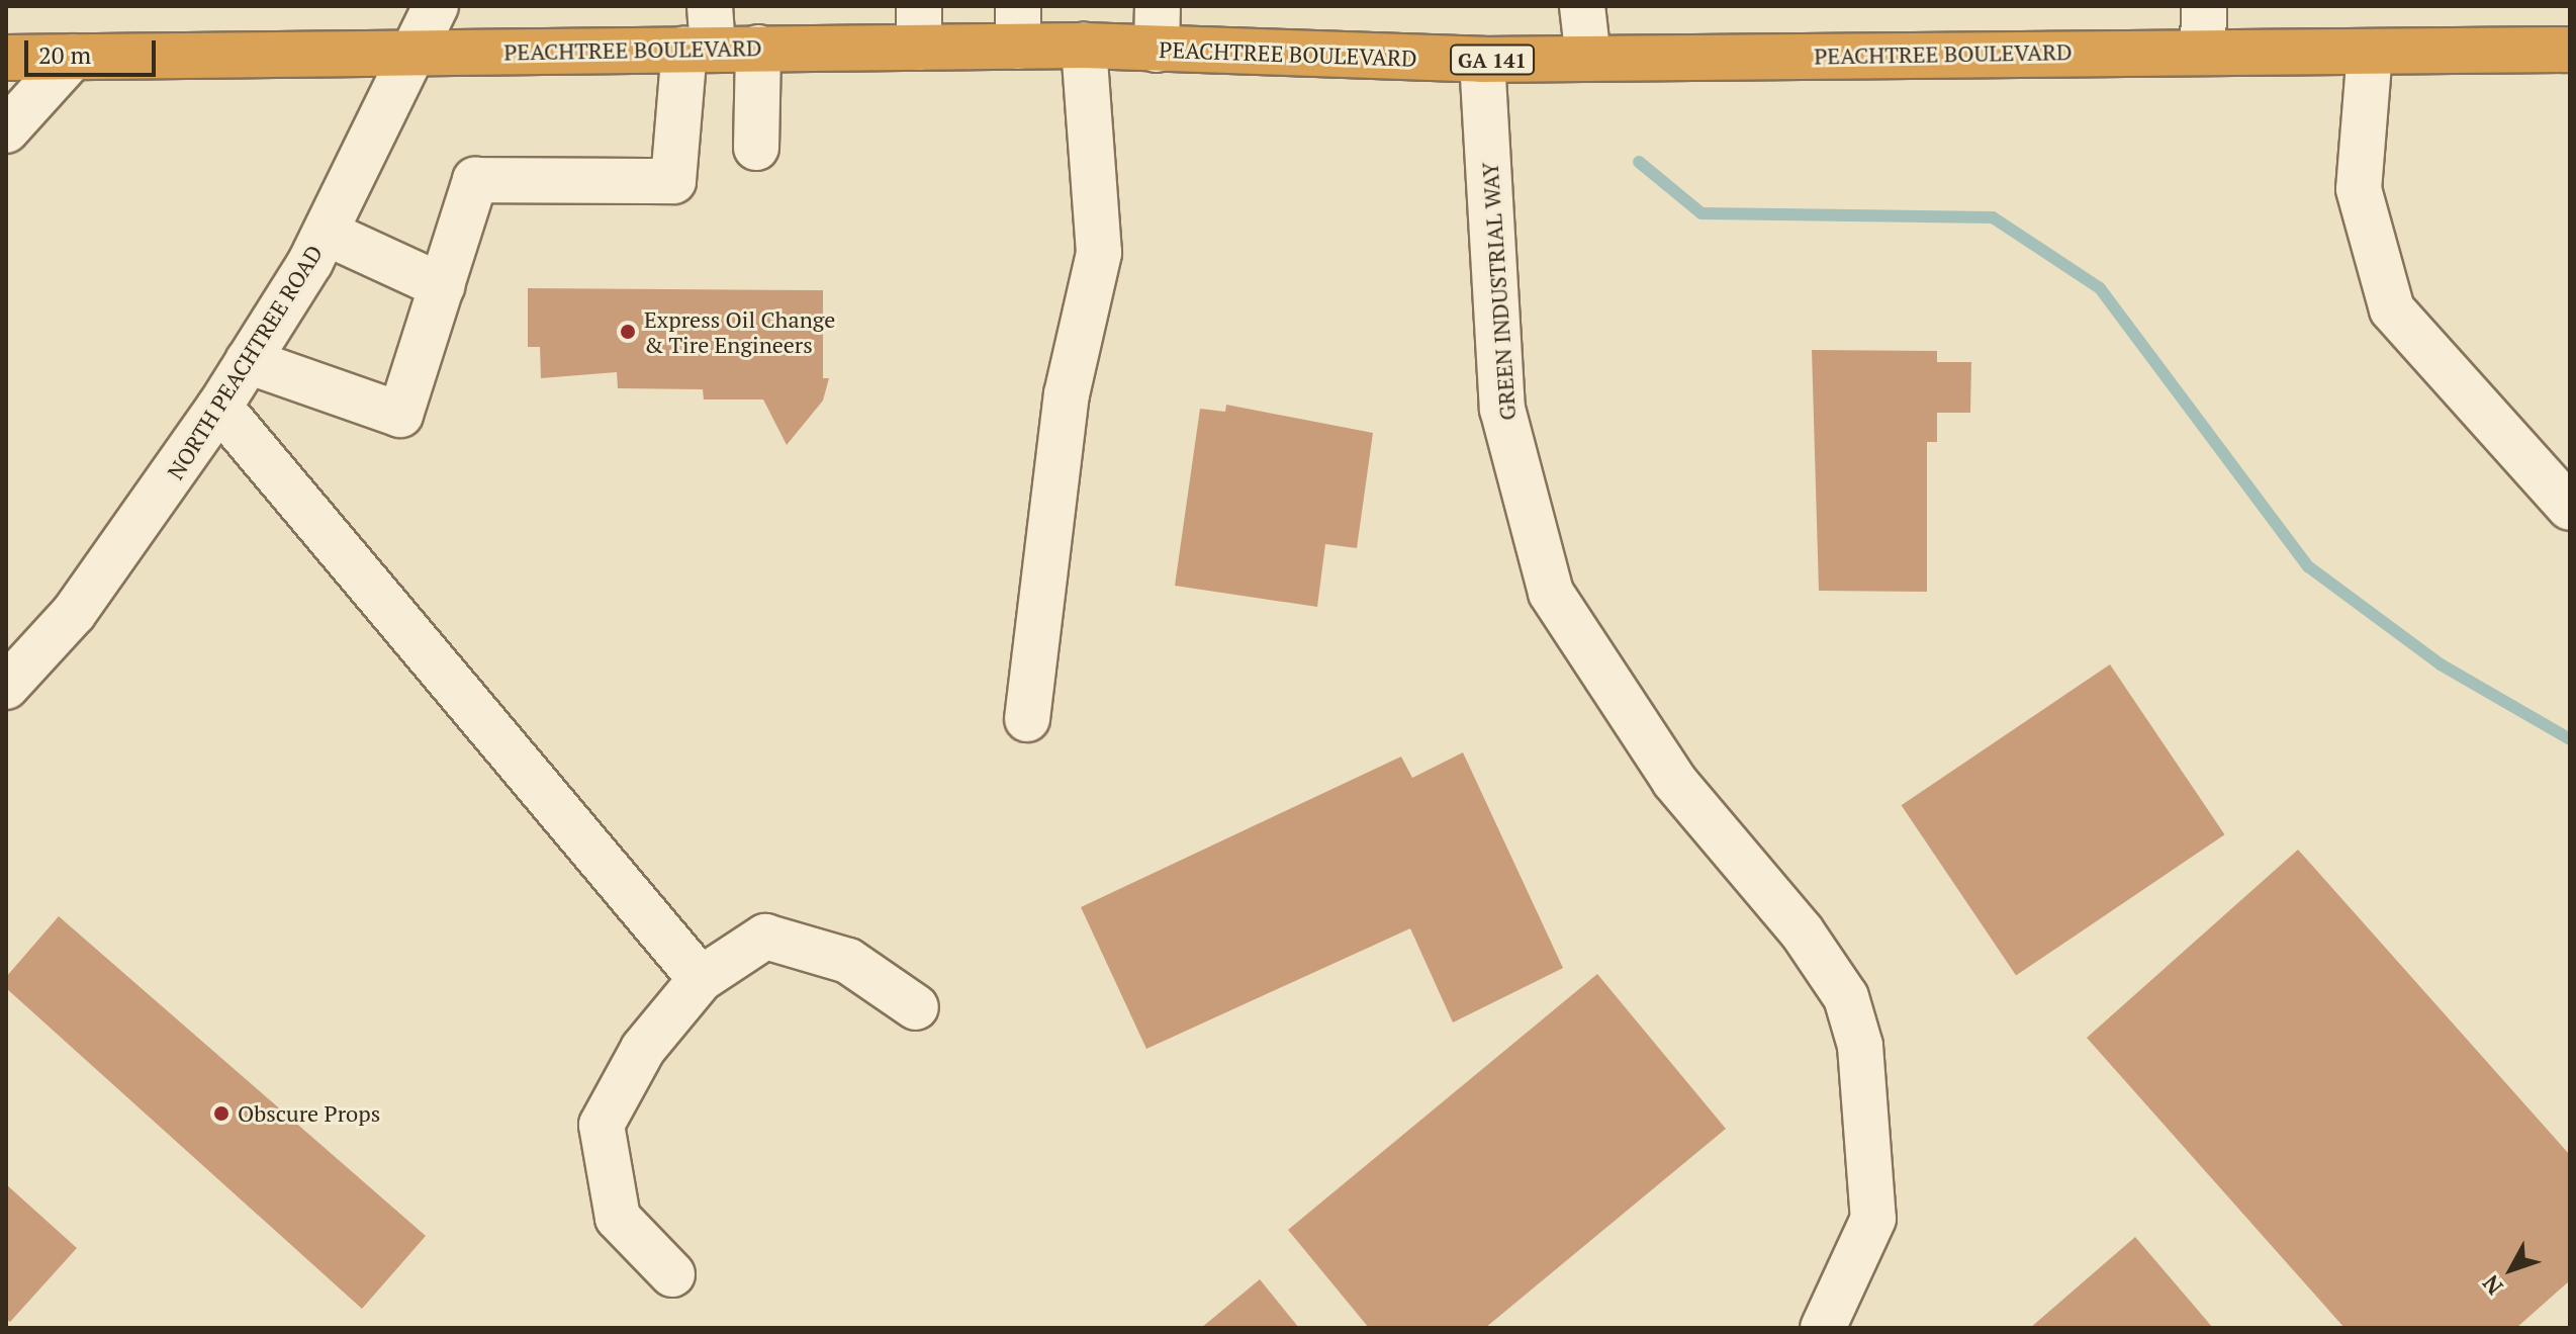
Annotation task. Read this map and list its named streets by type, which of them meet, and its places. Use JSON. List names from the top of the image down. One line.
{"streets":{"highway":["PEACHTREE BOULEVARD","GA 141"],"street":["GREEN INDUSTRIAL WAY","NORTH PEACHTREE ROAD"]},"crossings":[["PEACHTREE BOULEVARD","GREEN INDUSTRIAL WAY"],["PEACHTREE BOULEVARD","NORTH PEACHTREE ROAD"]],"places":["Express Oil Change & Tire Engineers","Obscure Props"],"scale_bar":"20 m","north":"bottom left"}
